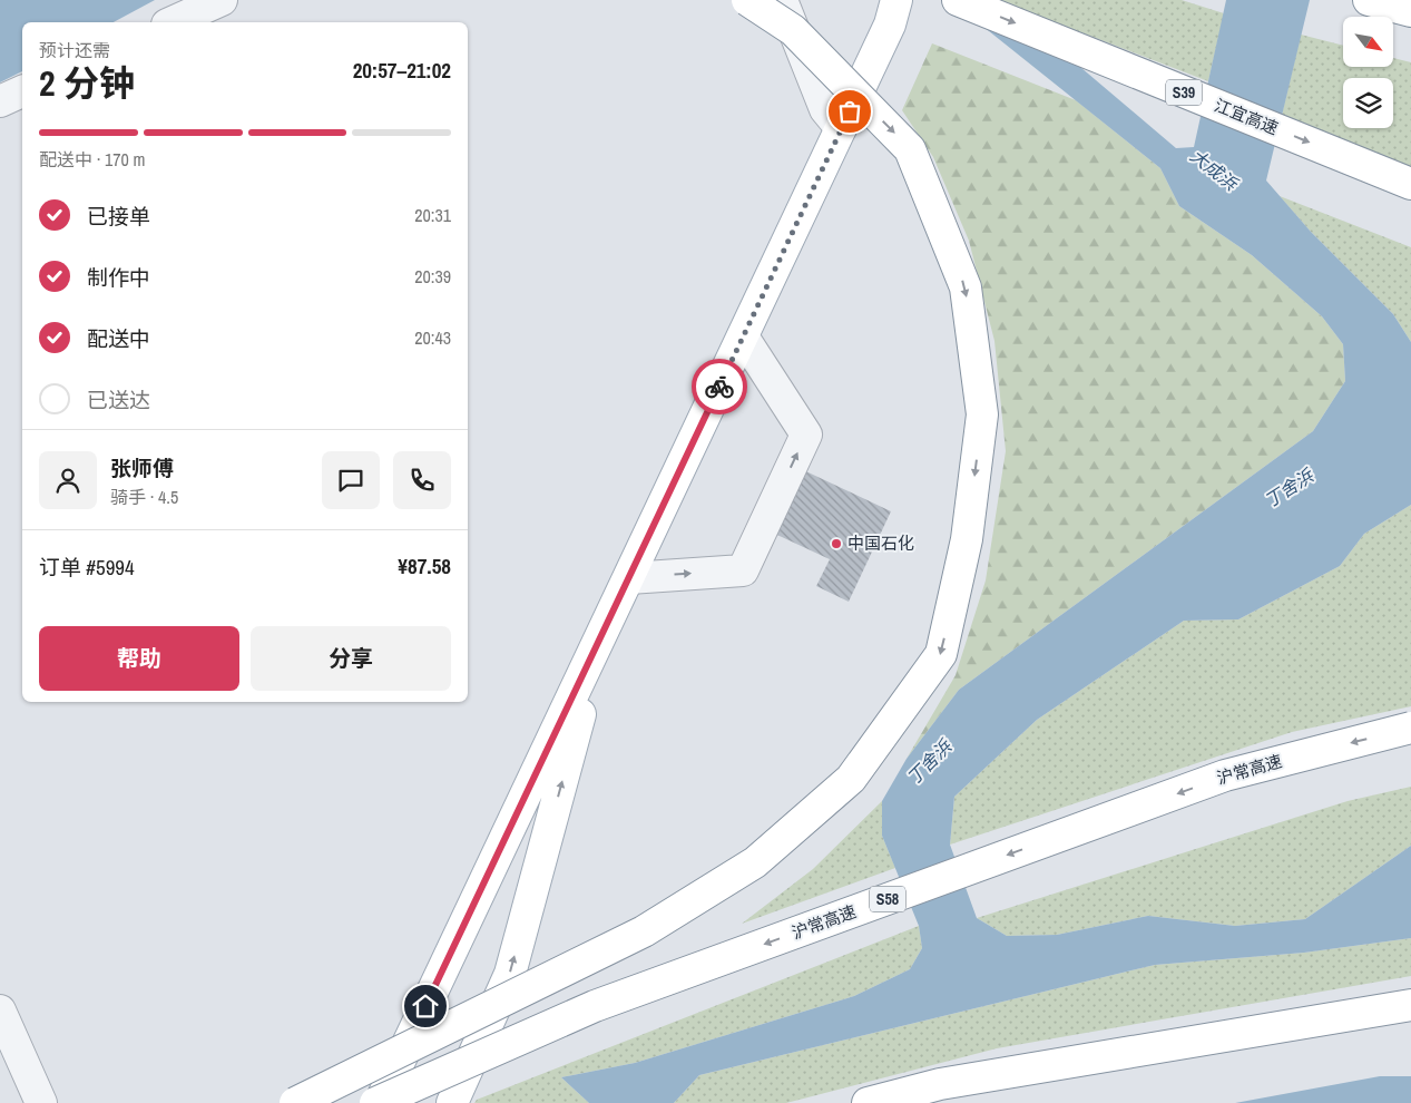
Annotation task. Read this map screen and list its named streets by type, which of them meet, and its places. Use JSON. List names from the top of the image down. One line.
{"streets":{"main road":["S39","江宜高速","沪常高速","S58"]},"one_way":["江宜高速"],"water":["大成浜","丁舍浜"],"places":["中国石化"],"north":"bottom right","page":{"heading":["2 分钟","预计还需","20:57–21:02"],"panel":["张师傅","骑手 · 4.5","订单 #5994","¥87.58"],"bar":"配送中 · 170 m","list":[["已接单","20:31"],["制作中","20:39"],["配送中","20:43"],"已送达"],"buttons":["帮助","分享"]}}
